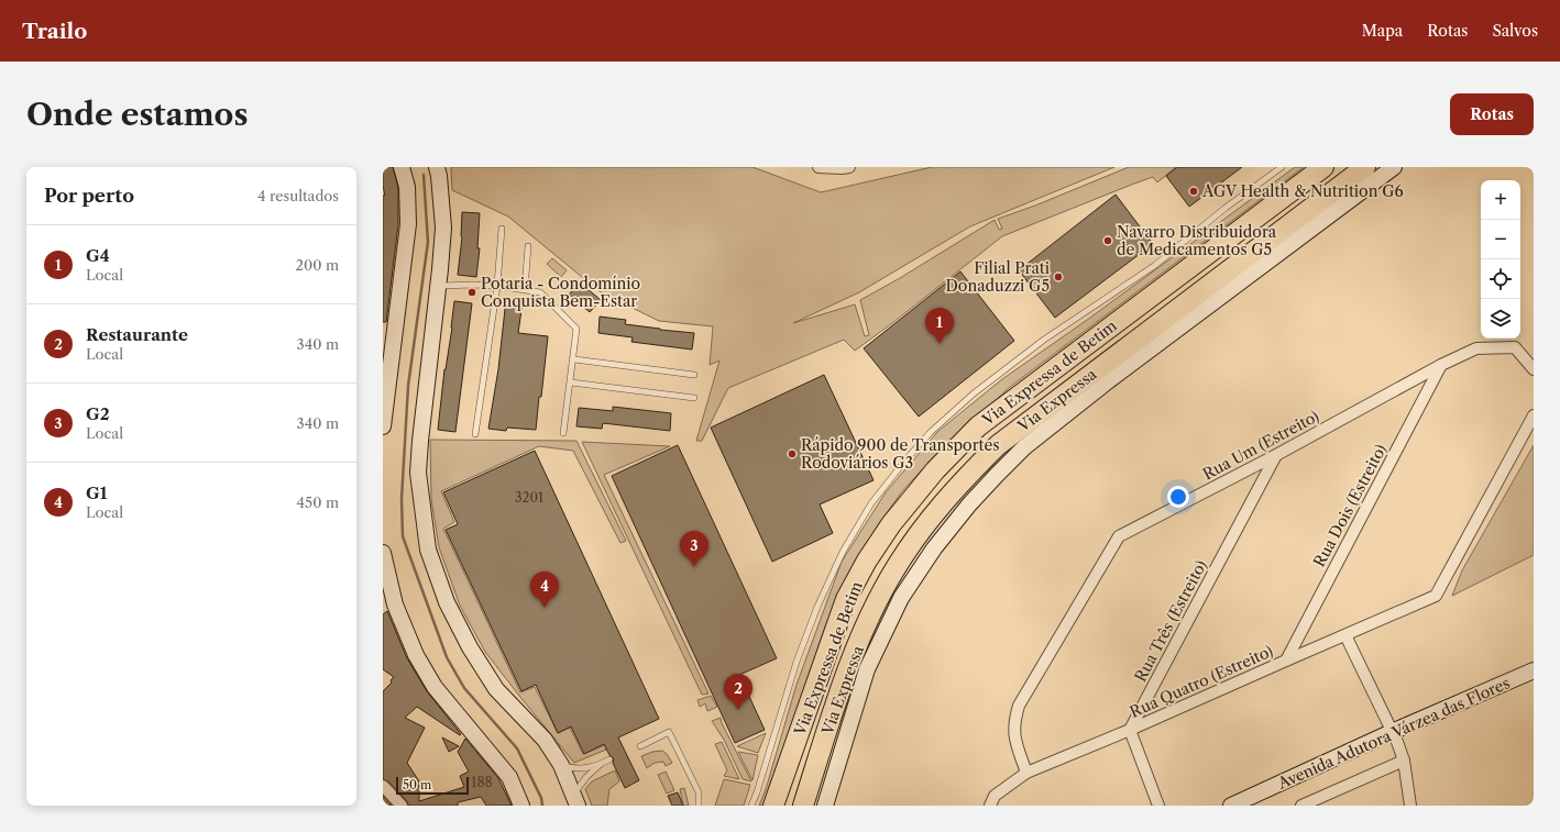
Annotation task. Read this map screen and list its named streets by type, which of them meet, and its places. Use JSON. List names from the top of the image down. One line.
{"streets":{"highway":["Via Expressa de Betim","Via Expressa"],"main road":["Avenida Adutora Várzea das Flores"],"street":["Rua Um (Estreito)","Rua Dois (Estreito)","Rua Três (Estreito)","Rua Quatro (Estreito)"]},"crossings":[["Rua Um (Estreito)","Rua Dois (Estreito)"],["Rua Um (Estreito)","Rua Três (Estreito)"],["Rua Um (Estreito)","Rua Quatro (Estreito)"],["Rua Dois (Estreito)","Rua Quatro (Estreito)"],["Rua Três (Estreito)","Rua Quatro (Estreito)"]],"places":["AGV Health & Nutrition G6","Navarro Distribuidora de Medicamentos G5","Filial Prati Donaduzzi G5","Potaria - Condomínio Conquista Bem-Estar","Rápido 900 de Transportes Rodoviários G3"],"house_numbers":["3201","188"],"scale_bar":"50 m","page":{"header":"Trailo","nav":["Mapa","Rotas","Salvos"],"buttons":"Rotas","title":"Onde estamos","heading":["Por perto","4 resultados"],"map_buttons":["+","−"],"list":[{"mark":"1","name":"G4","note":"Local","value":"200 m"},{"mark":"2","name":"Restaurante","note":"Local","value":"340 m"},{"mark":"3","name":"G2","note":"Local","value":"340 m"},{"mark":"4","name":"G1","note":"Local","value":"450 m"}],"pins":["1","3","4","2"],"scale":"50 m"}}
